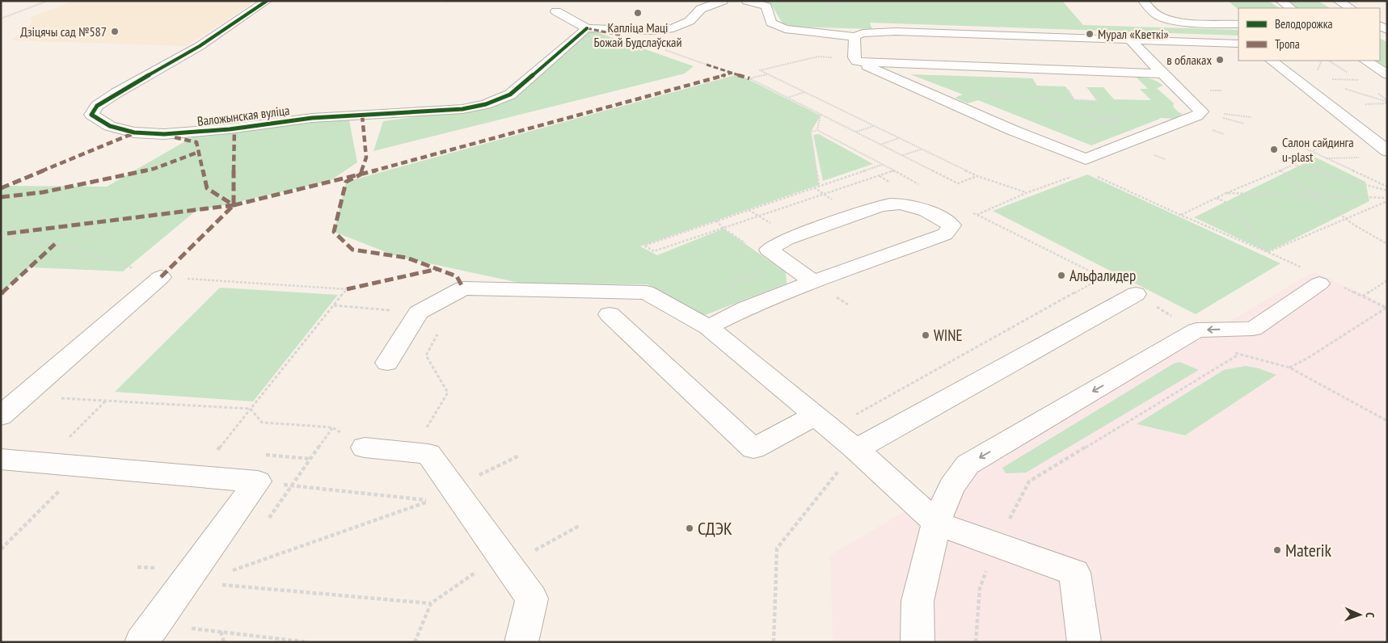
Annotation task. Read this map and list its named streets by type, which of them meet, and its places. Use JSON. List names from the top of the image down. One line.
{"streets":{"street":["Валожынская вуліца"]},"places":["Капліца Маці Божай Будслаўскай","Дзіцячы сад №587","Мурал «Кветкі»","в облаках","Салон сайдинга u-plast","Альфалидер","WINE","СДЭК","Materik"],"legend":["Велодорожка","Тропа"],"north":"right"}
